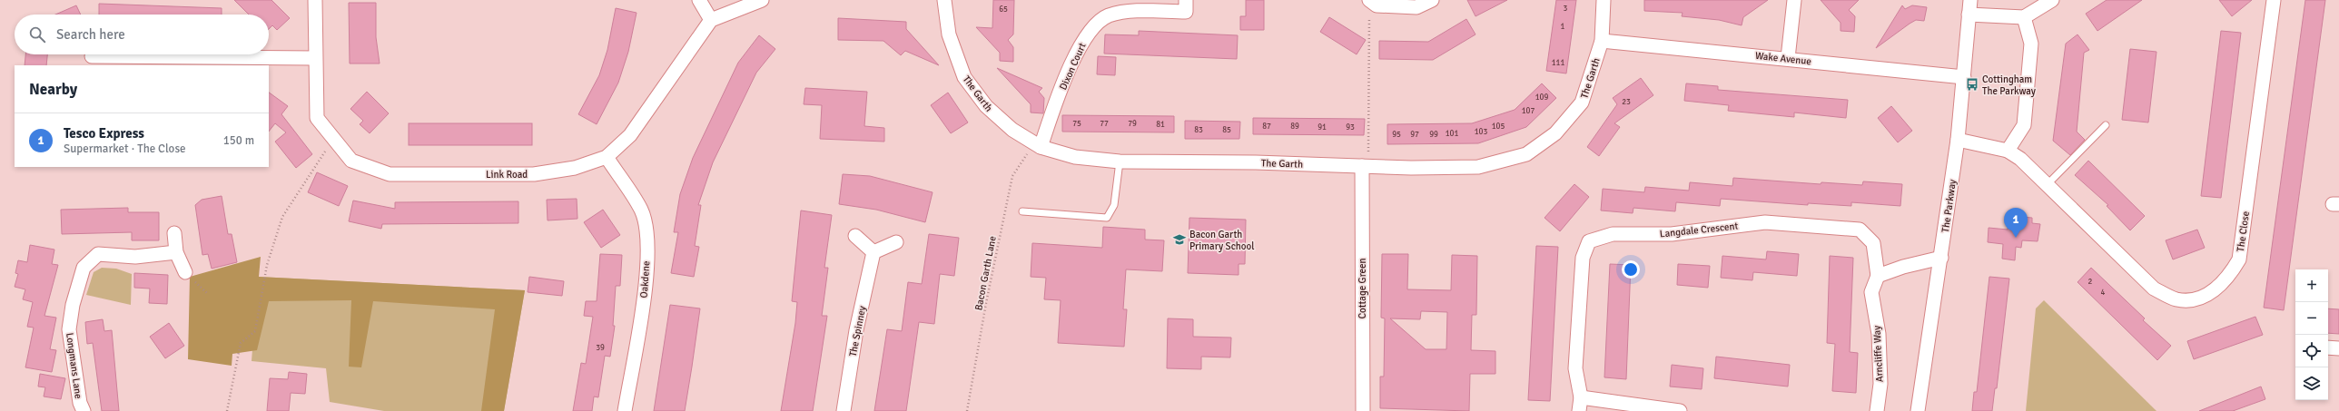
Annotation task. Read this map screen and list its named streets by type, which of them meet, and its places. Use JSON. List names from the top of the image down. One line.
{"streets":{"street":["Wake Avenue","Dixon Court","The Garth","Link Road","The Parkway","Langdale Crescent","The Close","Oakdene","Cottage Green","The Spinney","Arncliffe Way","Longmans Lane"],"path":["Bacon Garth Lane"]},"crossings":[["Wake Avenue","The Garth"],["Wake Avenue","The Parkway"],["Dixon Court","The Garth"],["Dixon Court","Bacon Garth Lane"],["The Garth","Bacon Garth Lane"],["The Garth","Cottage Green"],["Link Road","Oakdene"],["The Parkway","The Close"],["Langdale Crescent","Arncliffe Way"]],"places":{"bus stop":["Cottingham The Parkway"],"school or university":["Bacon Garth Primary School"]},"house_numbers":["3","65","1","111","109","23","107","75","77","79","81","87","89","105","91","93","83","85","103","101","95","97","99","2","4","39"],"page":{"search":"Search here","heading":"Nearby","list":[{"mark":"1","name":"Tesco Express","note":"Supermarket · The Close","value":"150 m"}],"pins":"1","map_buttons":["+","−"]}}
